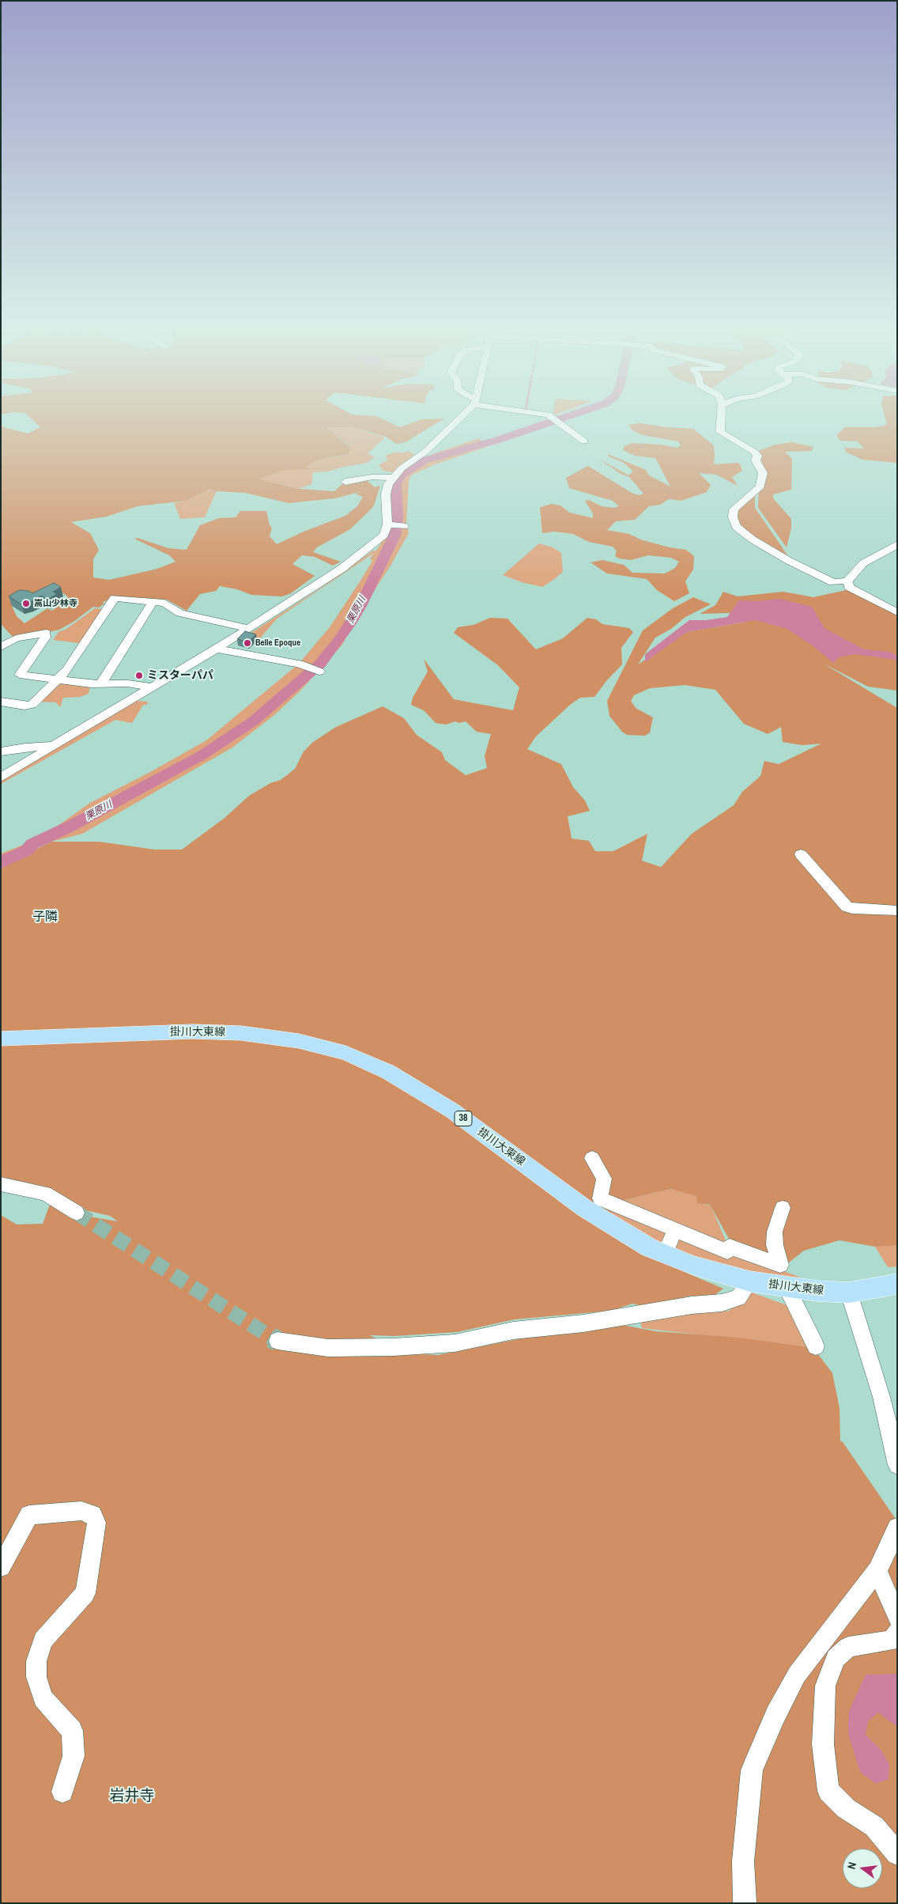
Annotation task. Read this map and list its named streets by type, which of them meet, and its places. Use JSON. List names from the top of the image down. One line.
{"streets":{"main road":["掛川大東線","38"]},"districts":["子隣","岩井寺"],"water":["栗原川"],"places":["嵩山少林寺","Belle Epoque","ミスターパパ"],"north":"left"}
